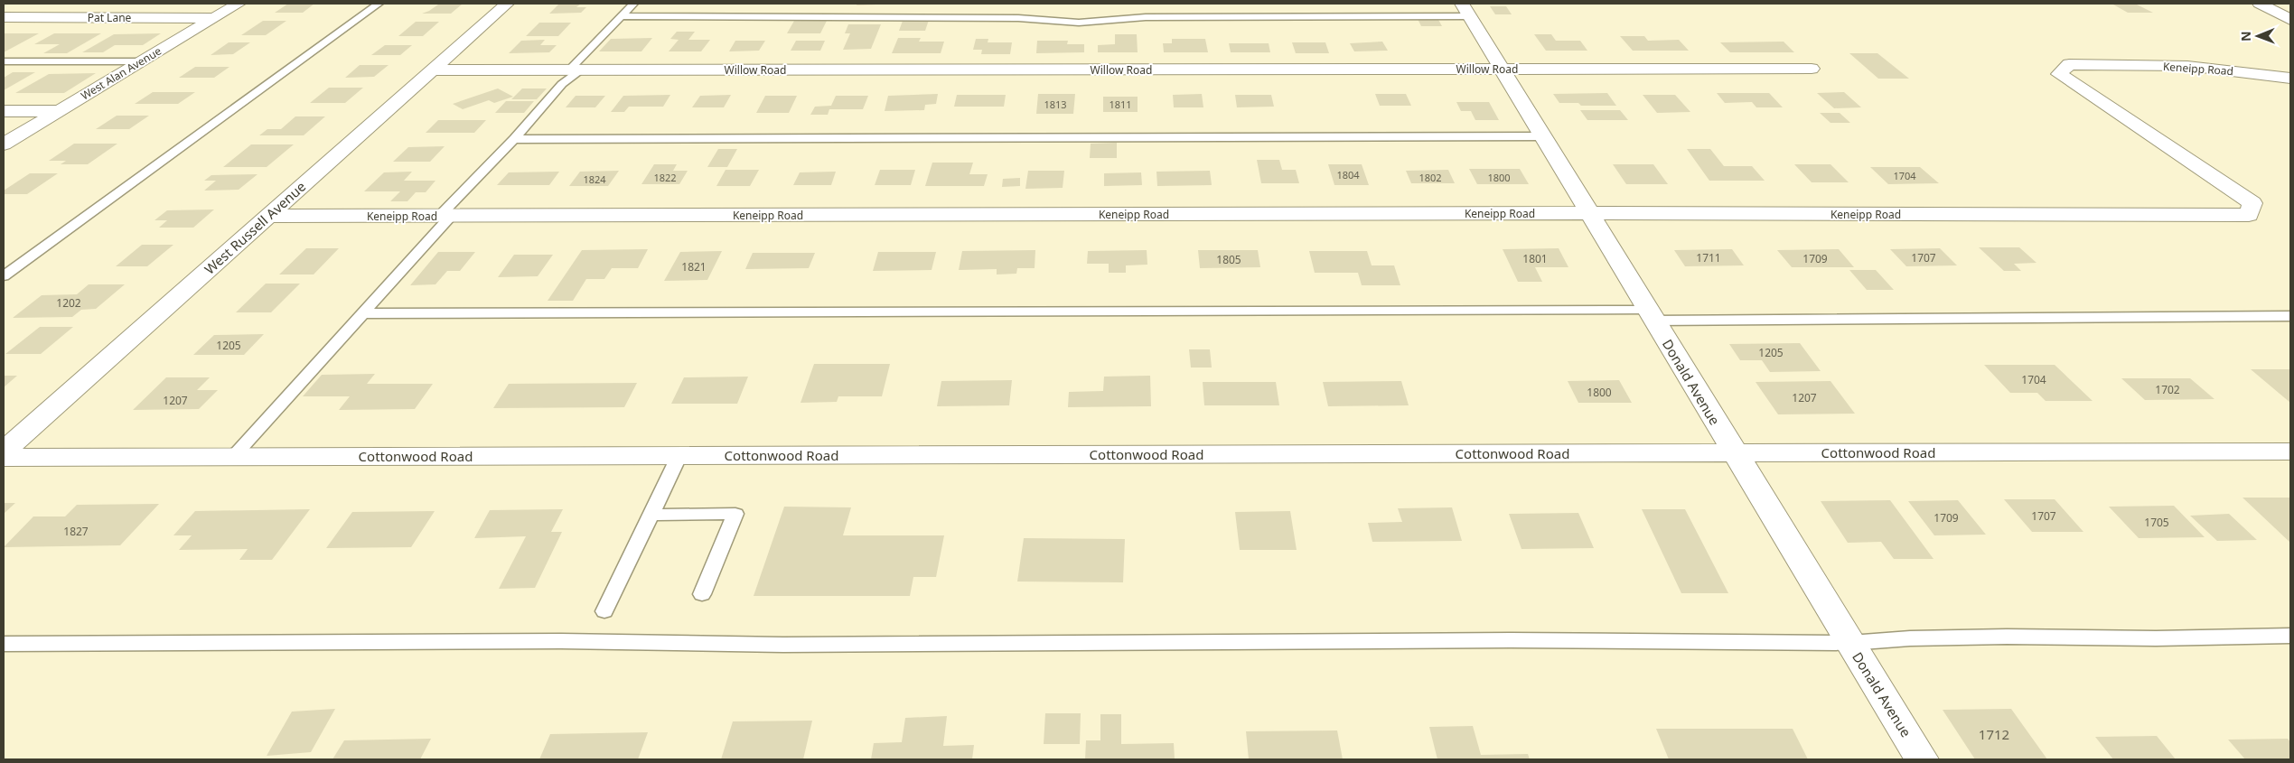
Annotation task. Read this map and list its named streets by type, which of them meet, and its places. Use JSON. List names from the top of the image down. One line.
{"streets":{"street":["Pat Lane","Willow Road","Keneipp Road","West Alan Avenue","West Russell Avenue","Donald Avenue","Cottonwood Road"]},"crossings":[["Pat Lane","West Alan Avenue"],["Willow Road","West Russell Avenue"],["Willow Road","Donald Avenue"],["Keneipp Road","West Russell Avenue"],["Keneipp Road","Donald Avenue"],["Donald Avenue","Cottonwood Road"]],"house_numbers":["1813","1811","1804","1704","1822","1802","1800","1824","1711","1707","1801","1709","1805","1821","1202","1205","1205","1704","1702","1800","1207","1207","1707","1709","1705","1827","1712"],"north":"left"}
